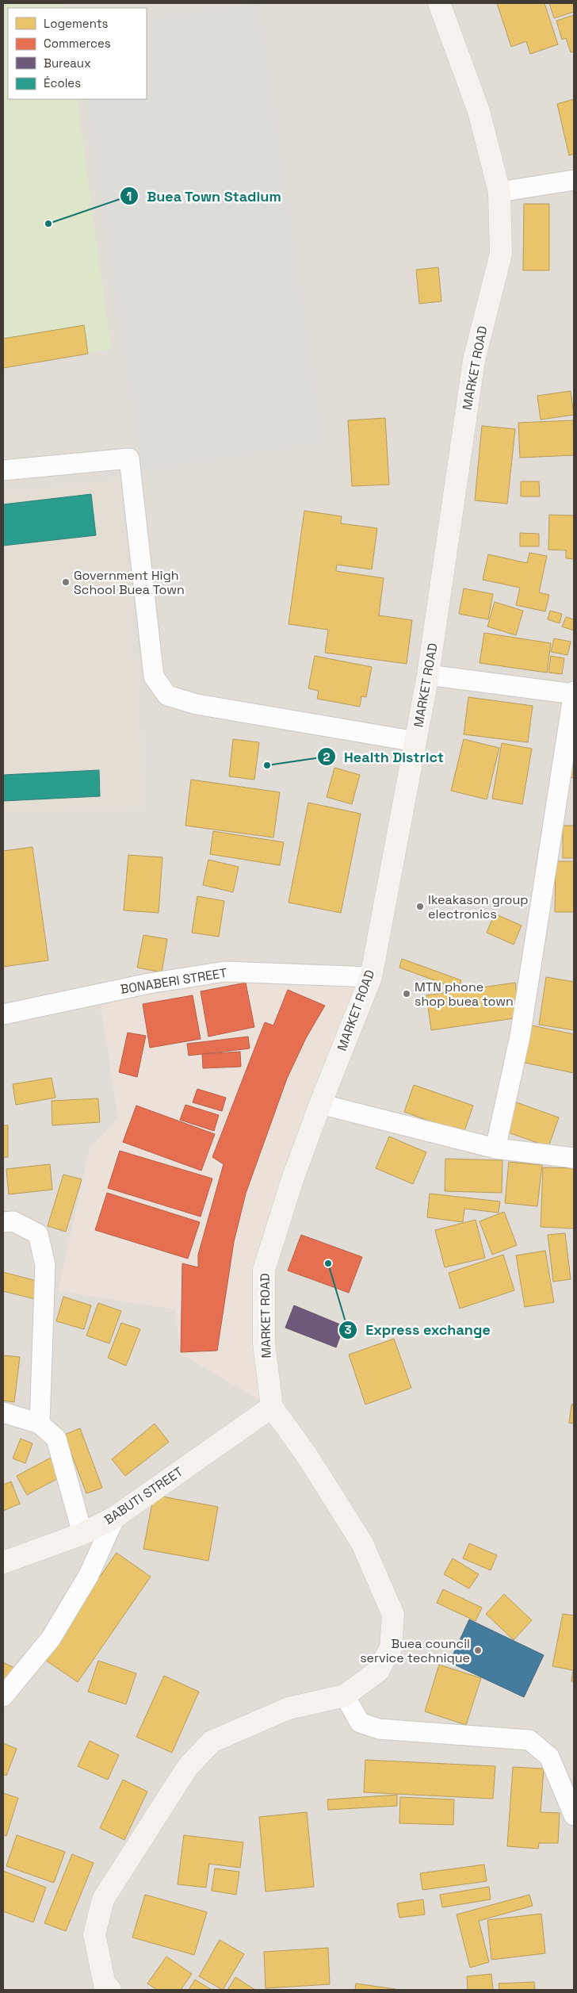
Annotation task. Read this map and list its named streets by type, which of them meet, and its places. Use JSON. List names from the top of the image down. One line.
{"streets":{"main road":["MARKET ROAD","BABUTI STREET"],"street":["BONABERI STREET"]},"crossings":[["MARKET ROAD","BONABERI STREET"],["MARKET ROAD","BABUTI STREET"]],"places":["Buea Town Stadium","Government High School Buea Town","Health District","Ikeakason group electronics","MTN phone shop buea town","Express exchange","Buea council service technique"],"legend":["Logements","Commerces","Bureaux","Écoles"]}
